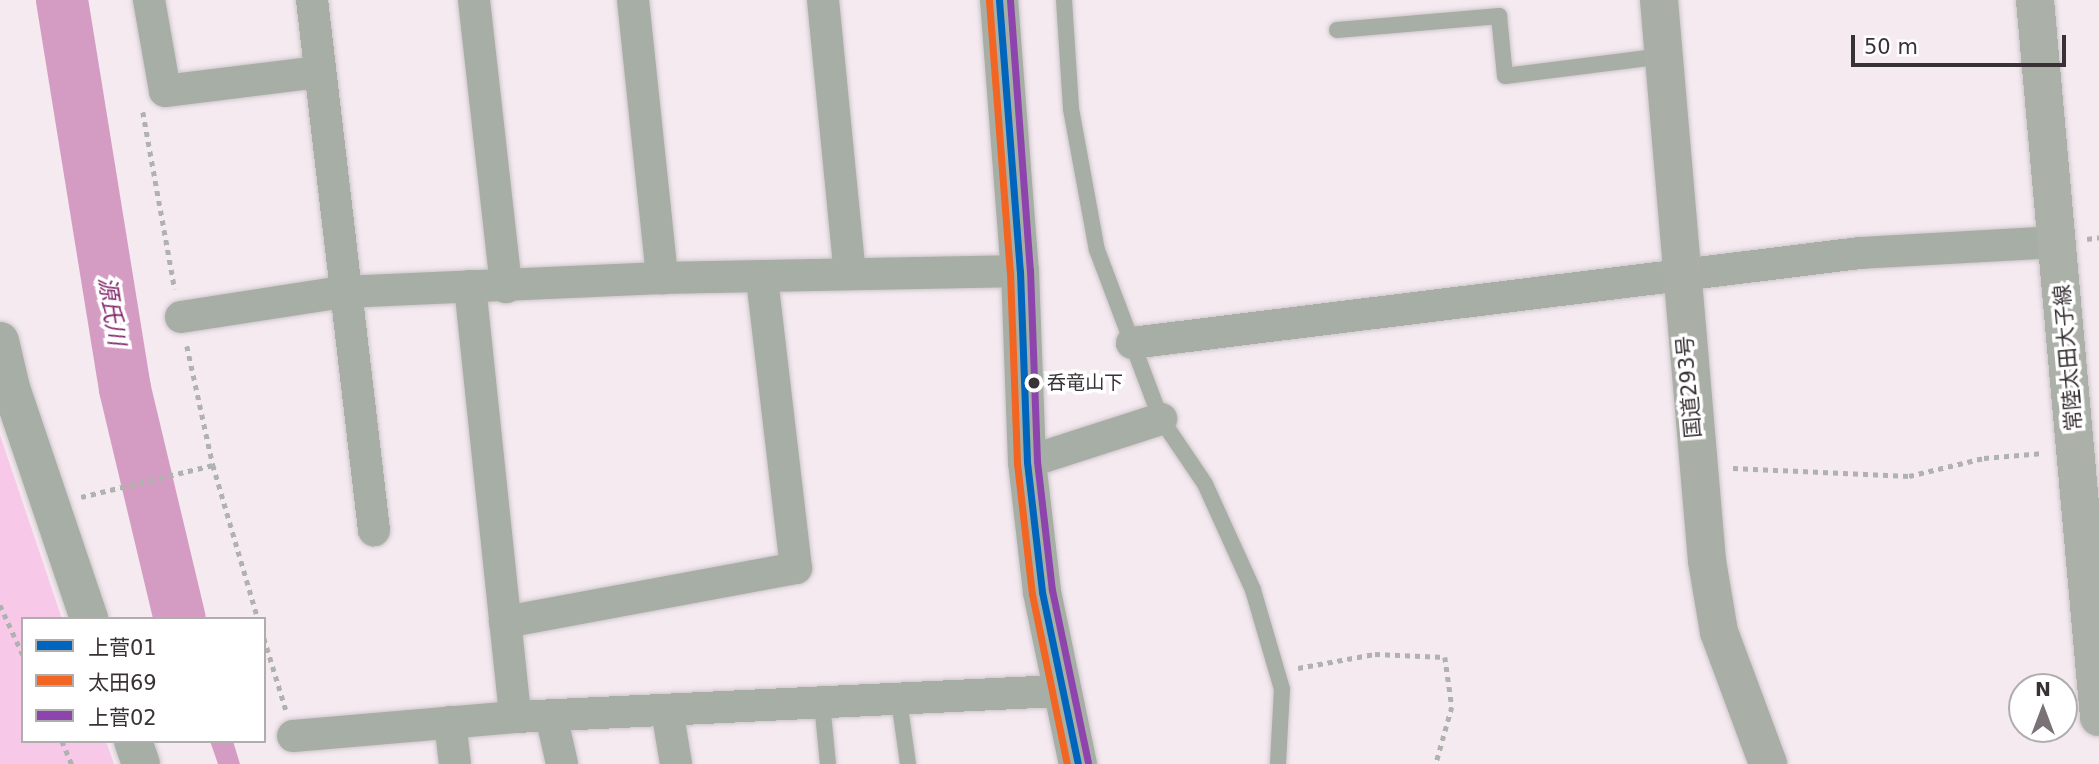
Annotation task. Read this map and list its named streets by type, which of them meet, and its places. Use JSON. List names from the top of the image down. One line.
{"streets":{"highway":["国道293号"],"main road":["常陸太田大子線"]},"water":["源氏川"],"places":["呑竜山下"],"lines":["transit line 上菅01","transit line 上菅02","transit line 太田69"],"legend":["上菅01","太田69","上菅02"],"scale_bar":"50 m","north":"top"}
